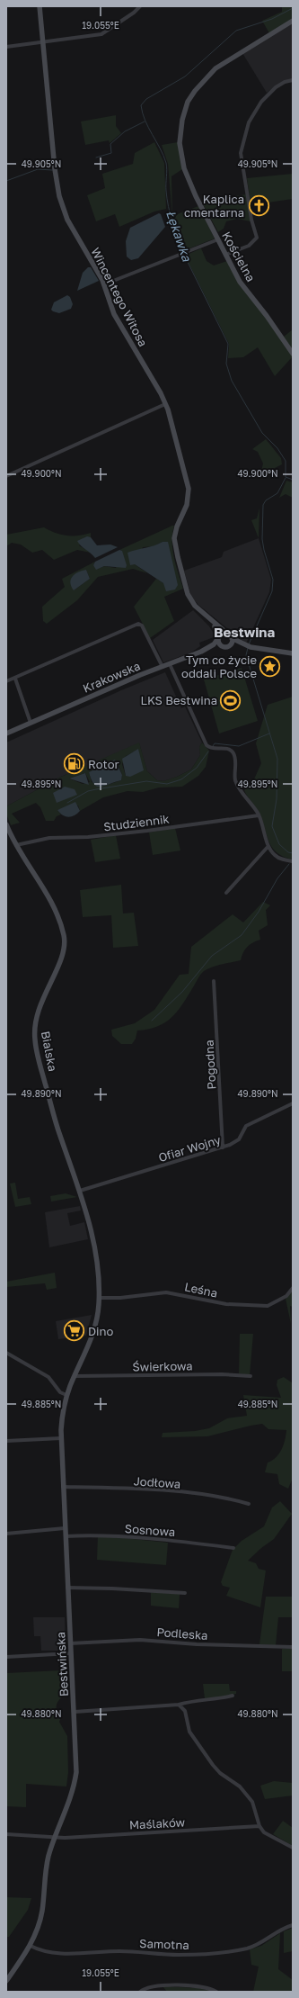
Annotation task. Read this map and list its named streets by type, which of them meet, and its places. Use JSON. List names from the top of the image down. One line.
{"streets":{"street":["Kościelna","Wincentego Witosa","Krakowska","Studziennik","Bialska","Pogodna","Ofiar Wojny","Leśna","Świerkowa","Jodłowa","Sosnowa","Podleska","Bestwińska","Maślaków","Samotna"]},"crossings":[["Wincentego Witosa","Krakowska"],["Studziennik","Bialska"],["Bialska","Ofiar Wojny"],["Bialska","Leśna"],["Bialska","Świerkowa"],["Bialska","Bestwińska"],["Pogodna","Ofiar Wojny"],["Świerkowa","Bestwińska"],["Jodłowa","Bestwińska"],["Sosnowa","Bestwińska"],["Podleska","Bestwińska"],["Bestwińska","Maślaków"],["Bestwińska","Samotna"]],"districts":["Bestwina"],"water":["Łękawka"],"places":{"church":["Kaplica cmentarna"],"place":["Tym co życie oddali Polsce"],"sports":["LKS Bestwina"],"fuel station":["Rotor"],"supermarket":["Dino"]},"coordinates":["19.055°E","49.905°N","49.900°N","49.895°N","49.890°N","49.885°N","49.880°N"]}
